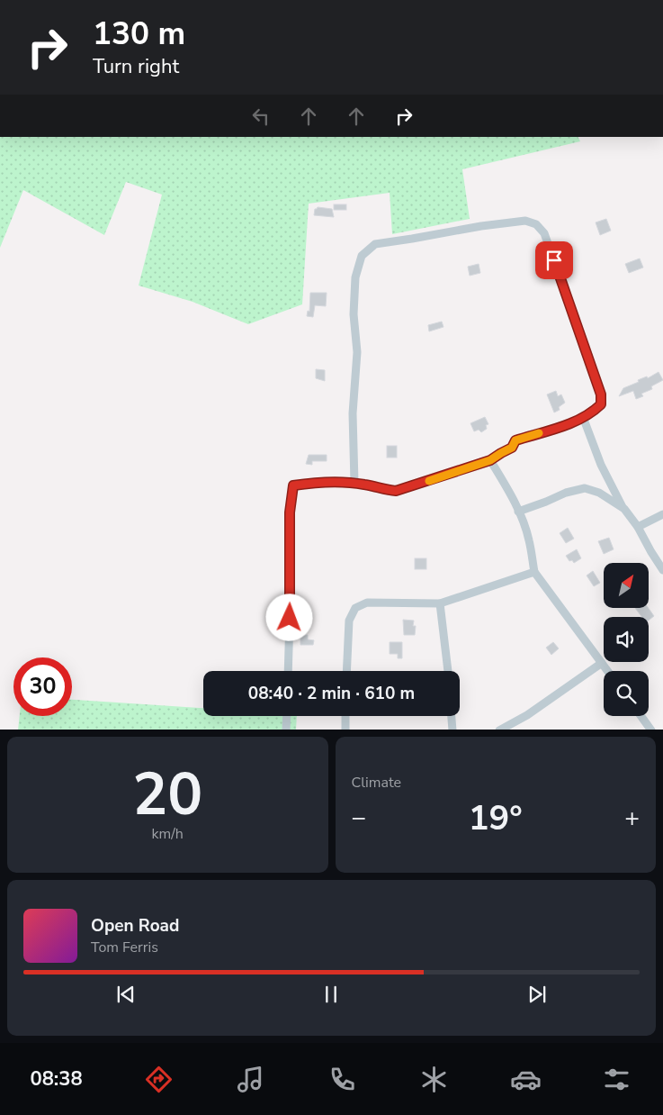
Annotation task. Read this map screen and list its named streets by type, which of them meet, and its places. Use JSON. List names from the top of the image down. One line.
{"north":"top right","page":{"turn":["130 m","Turn right"],"limit":"30","trip":"08:40 · 2 min · 610 m","tile":[["20","km/h"],"Climate"],"heat":["−","19°","+"],"song":["Open Road","Tom Ferris"],"tabs":"08:38"}}
